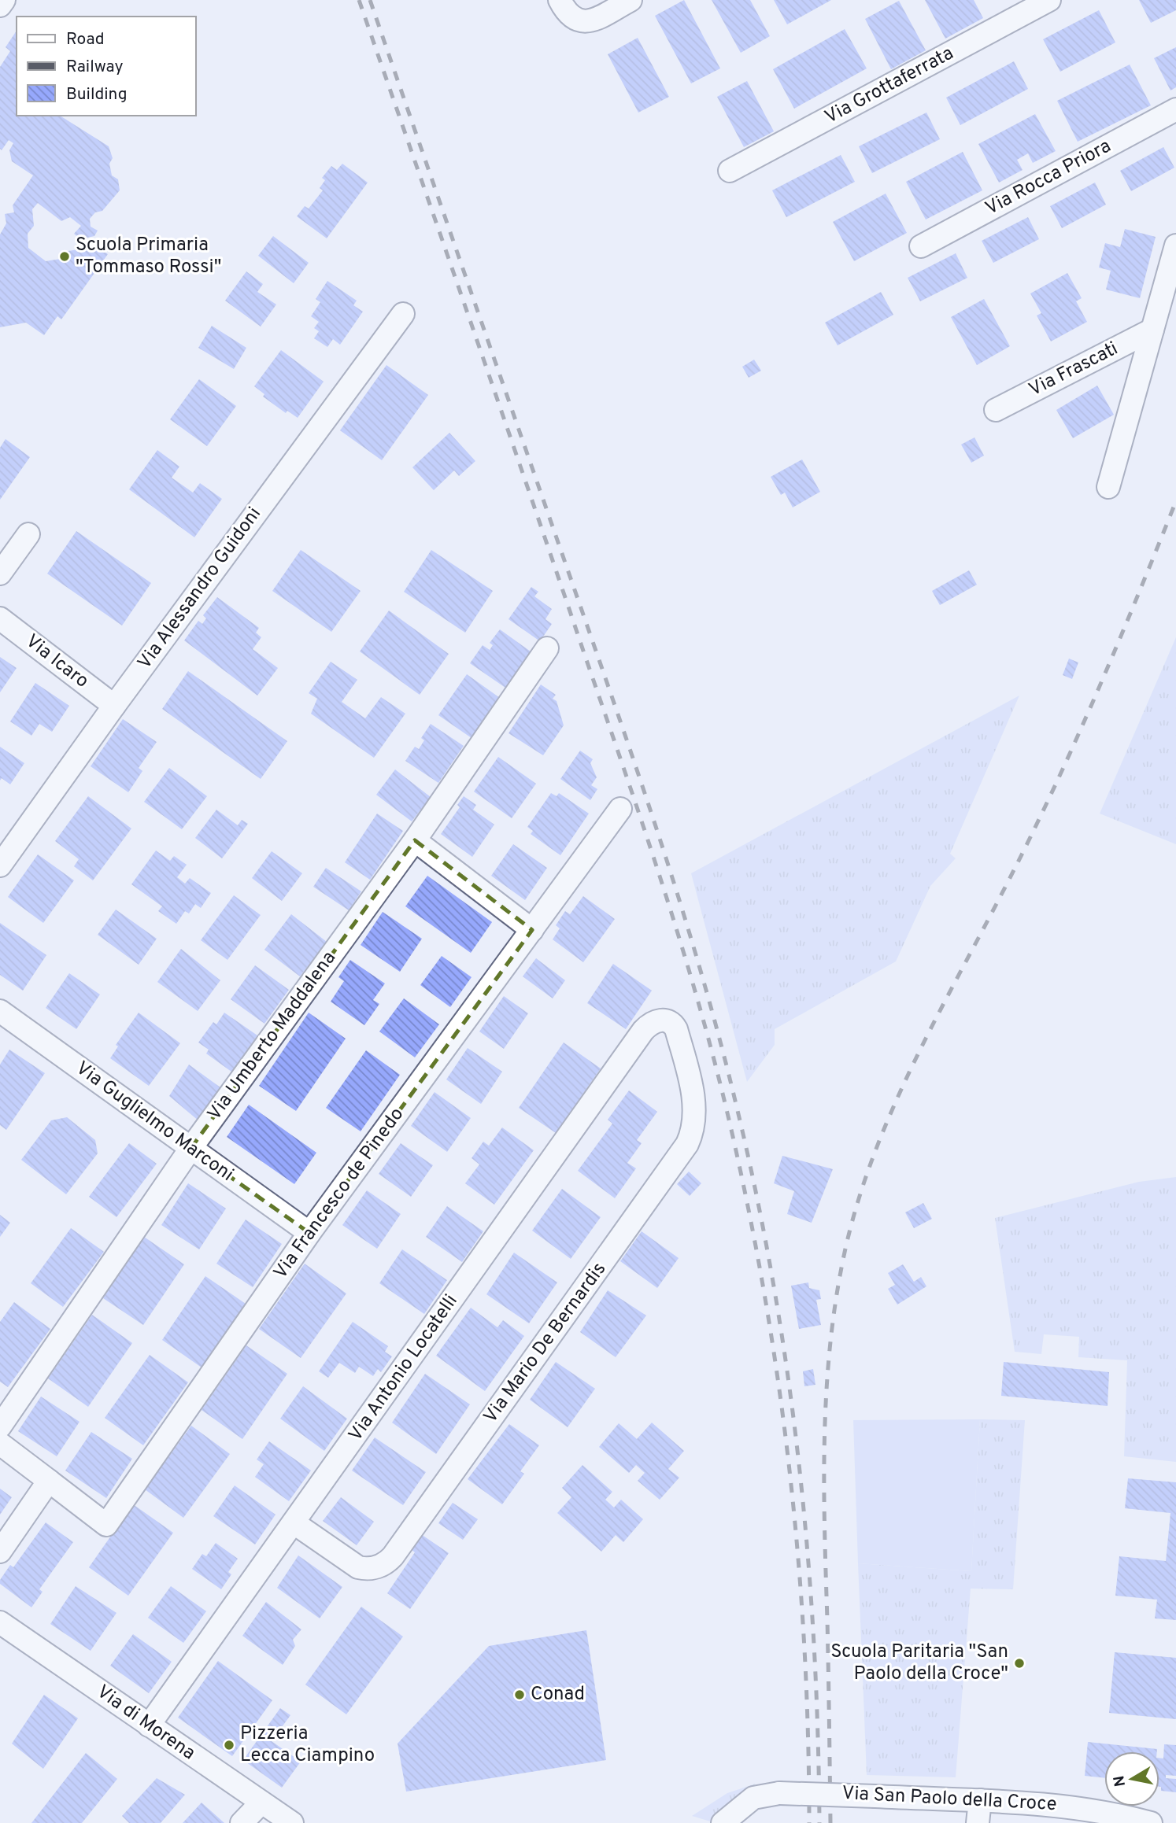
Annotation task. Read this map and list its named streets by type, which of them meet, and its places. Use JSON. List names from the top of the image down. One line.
{"streets":{"street":["Via Grottaferrata","Via Rocca Priora","Via Frascati","Via Alessandro Guidoni","Via Icaro","Via Umberto Maddalena","Via Guglielmo Marconi","Via Francesco de Pinedo","Via Mario De Bernardis","Via Antonio Locatelli","Via di Morena","Via San Paolo della Croce"]},"crossings":[["Via Alessandro Guidoni","Via Icaro"],["Via Umberto Maddalena","Via Guglielmo Marconi"],["Via Guglielmo Marconi","Via Francesco de Pinedo"],["Via Mario De Bernardis","Via Antonio Locatelli"],["Via Antonio Locatelli","Via di Morena"]],"places":["Scuola Primaria \"Tommaso Rossi\"","Scuola Paritaria \"San Paolo della Croce\"","Conad","Pizzeria Lecca Ciampino"],"legend":["Road","Railway","Building"],"north":"left"}
